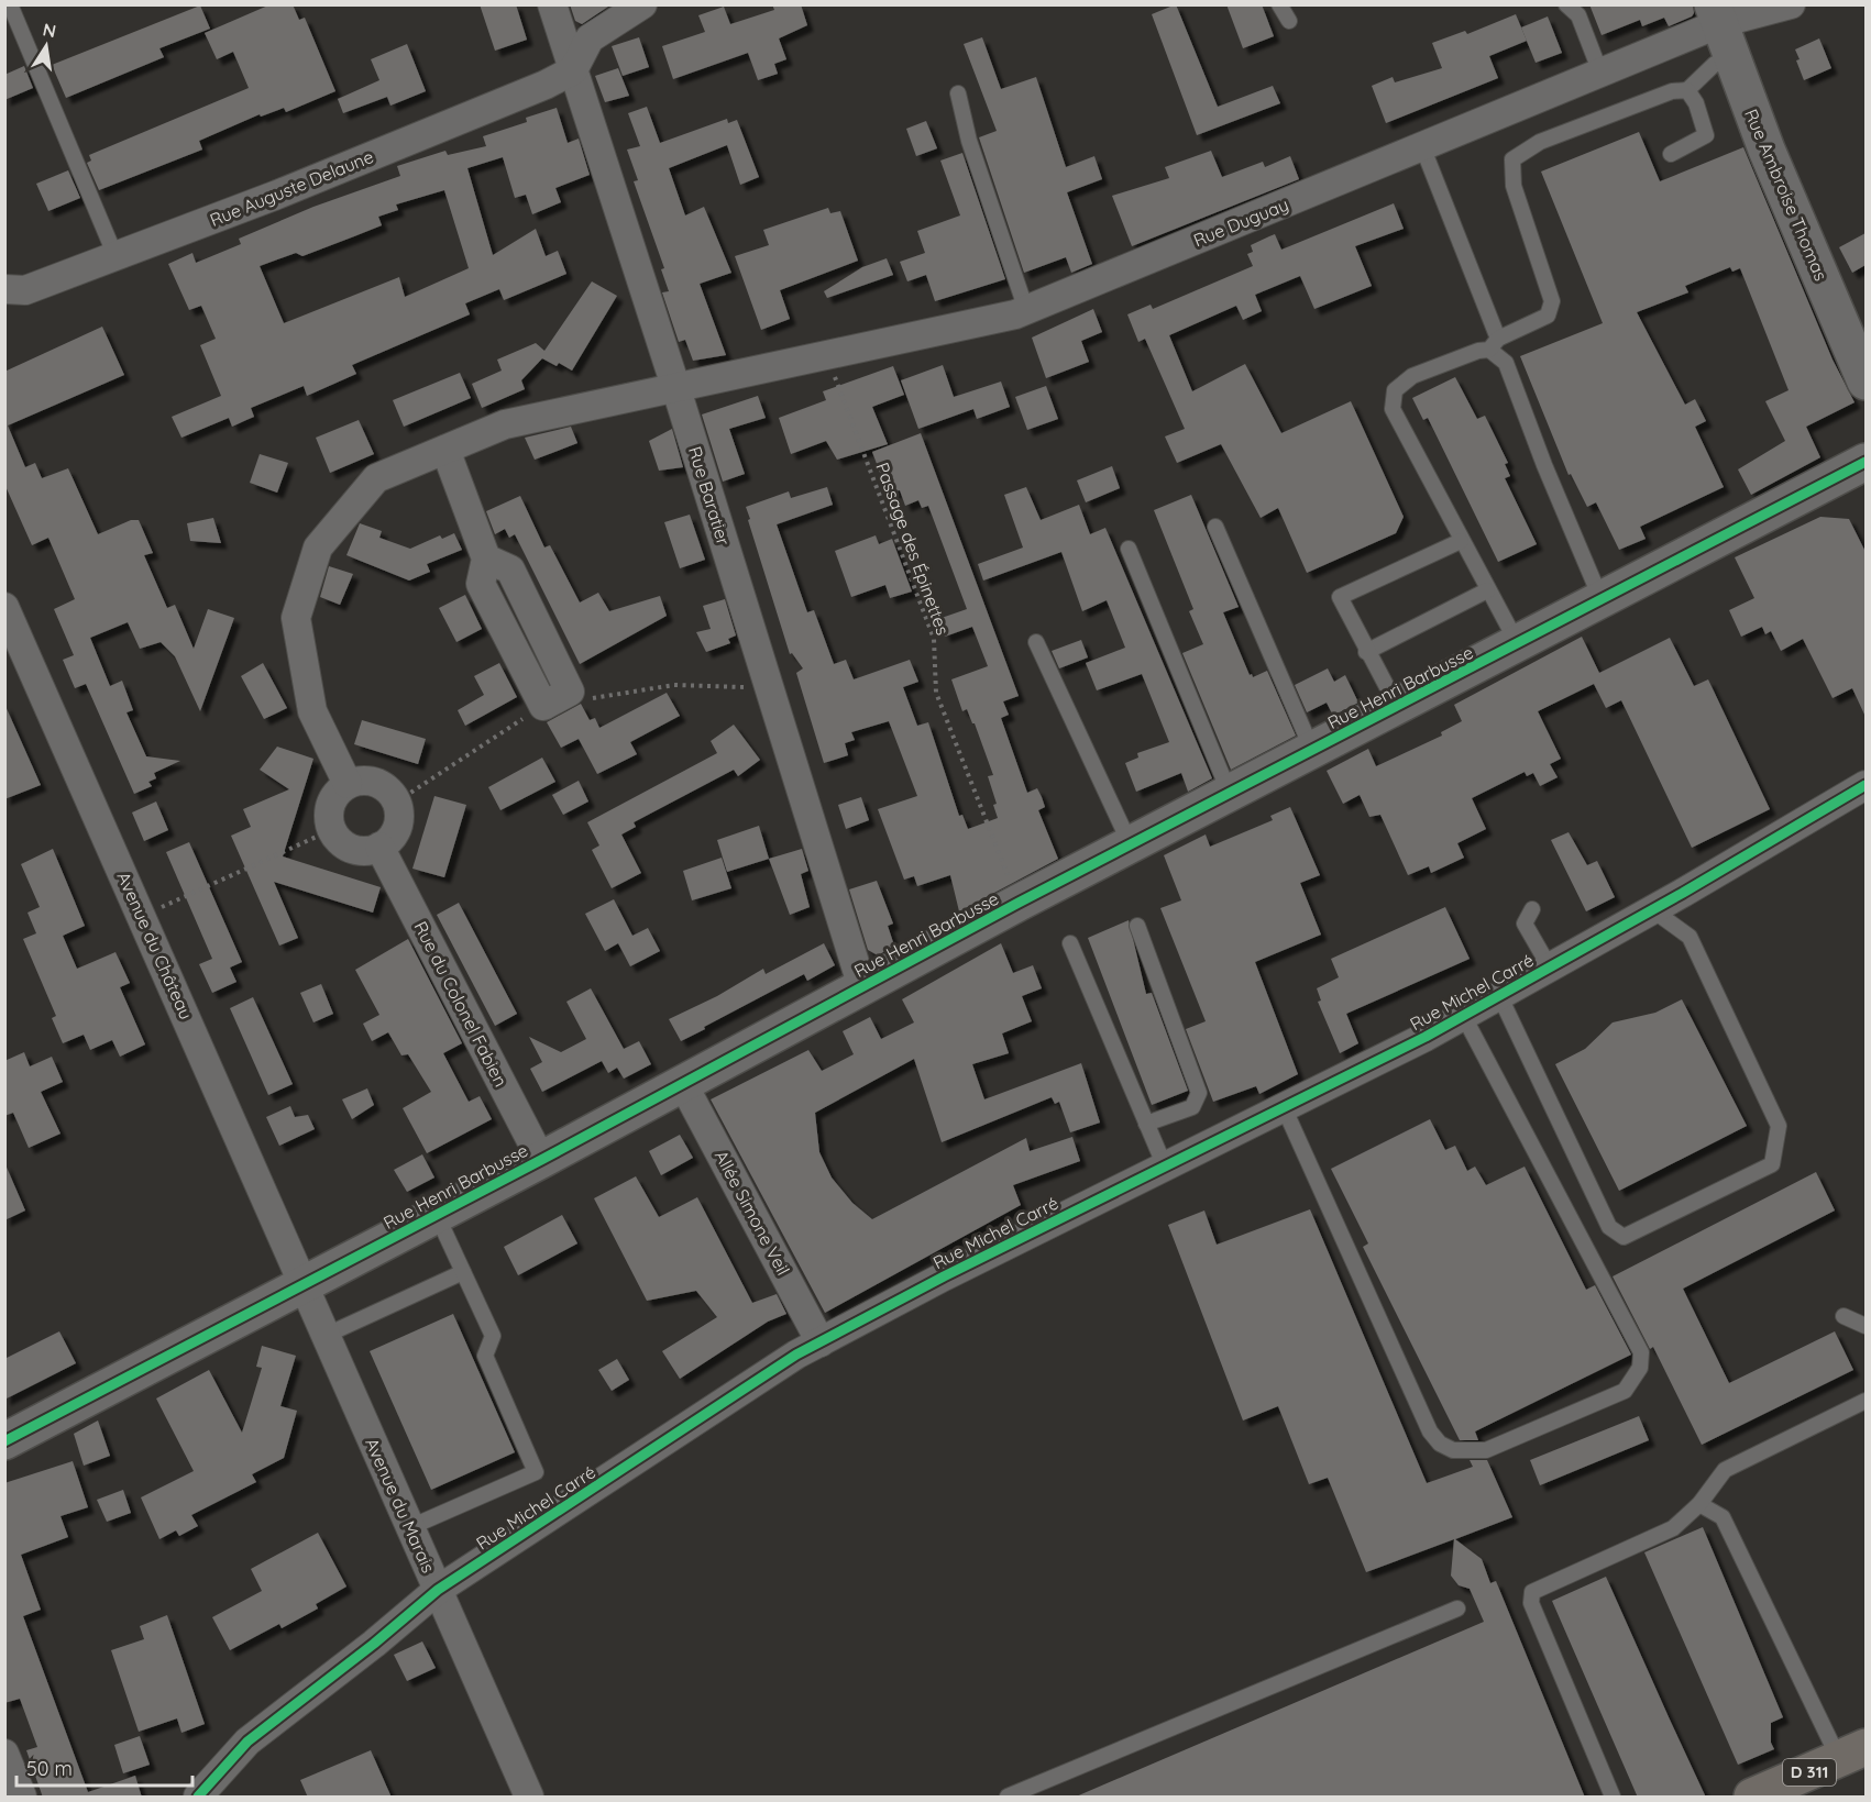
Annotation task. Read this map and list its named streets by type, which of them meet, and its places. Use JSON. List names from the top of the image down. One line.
{"streets":{"main road":["D 311"],"street":["Rue Auguste Delaune","Rue Ambroise Thomas","Rue Duguay","Rue Baratier","Rue Henri Barbusse","Avenue du Château","Rue Michel Carré","Rue du Colonel Fabien","Allée Simone Veil","Avenue du Marais"],"path":["Passage des Épinettes"]},"crossings":[["Rue Auguste Delaune","Rue Baratier"],["Rue Ambroise Thomas","Rue Duguay"],["Rue Duguay","Rue Baratier"],["Rue Duguay","Passage des Épinettes"],["Rue Baratier","Rue Henri Barbusse"],["Passage des Épinettes","Rue Henri Barbusse"],["Rue Henri Barbusse","Avenue du Château"],["Rue Henri Barbusse","Rue du Colonel Fabien"],["Rue Henri Barbusse","Allée Simone Veil"],["Rue Henri Barbusse","Avenue du Marais"],["Avenue du Château","Avenue du Marais"],["Rue Michel Carré","Allée Simone Veil"],["Rue Michel Carré","Avenue du Marais"]],"scale_bar":"50 m","north":"top"}
